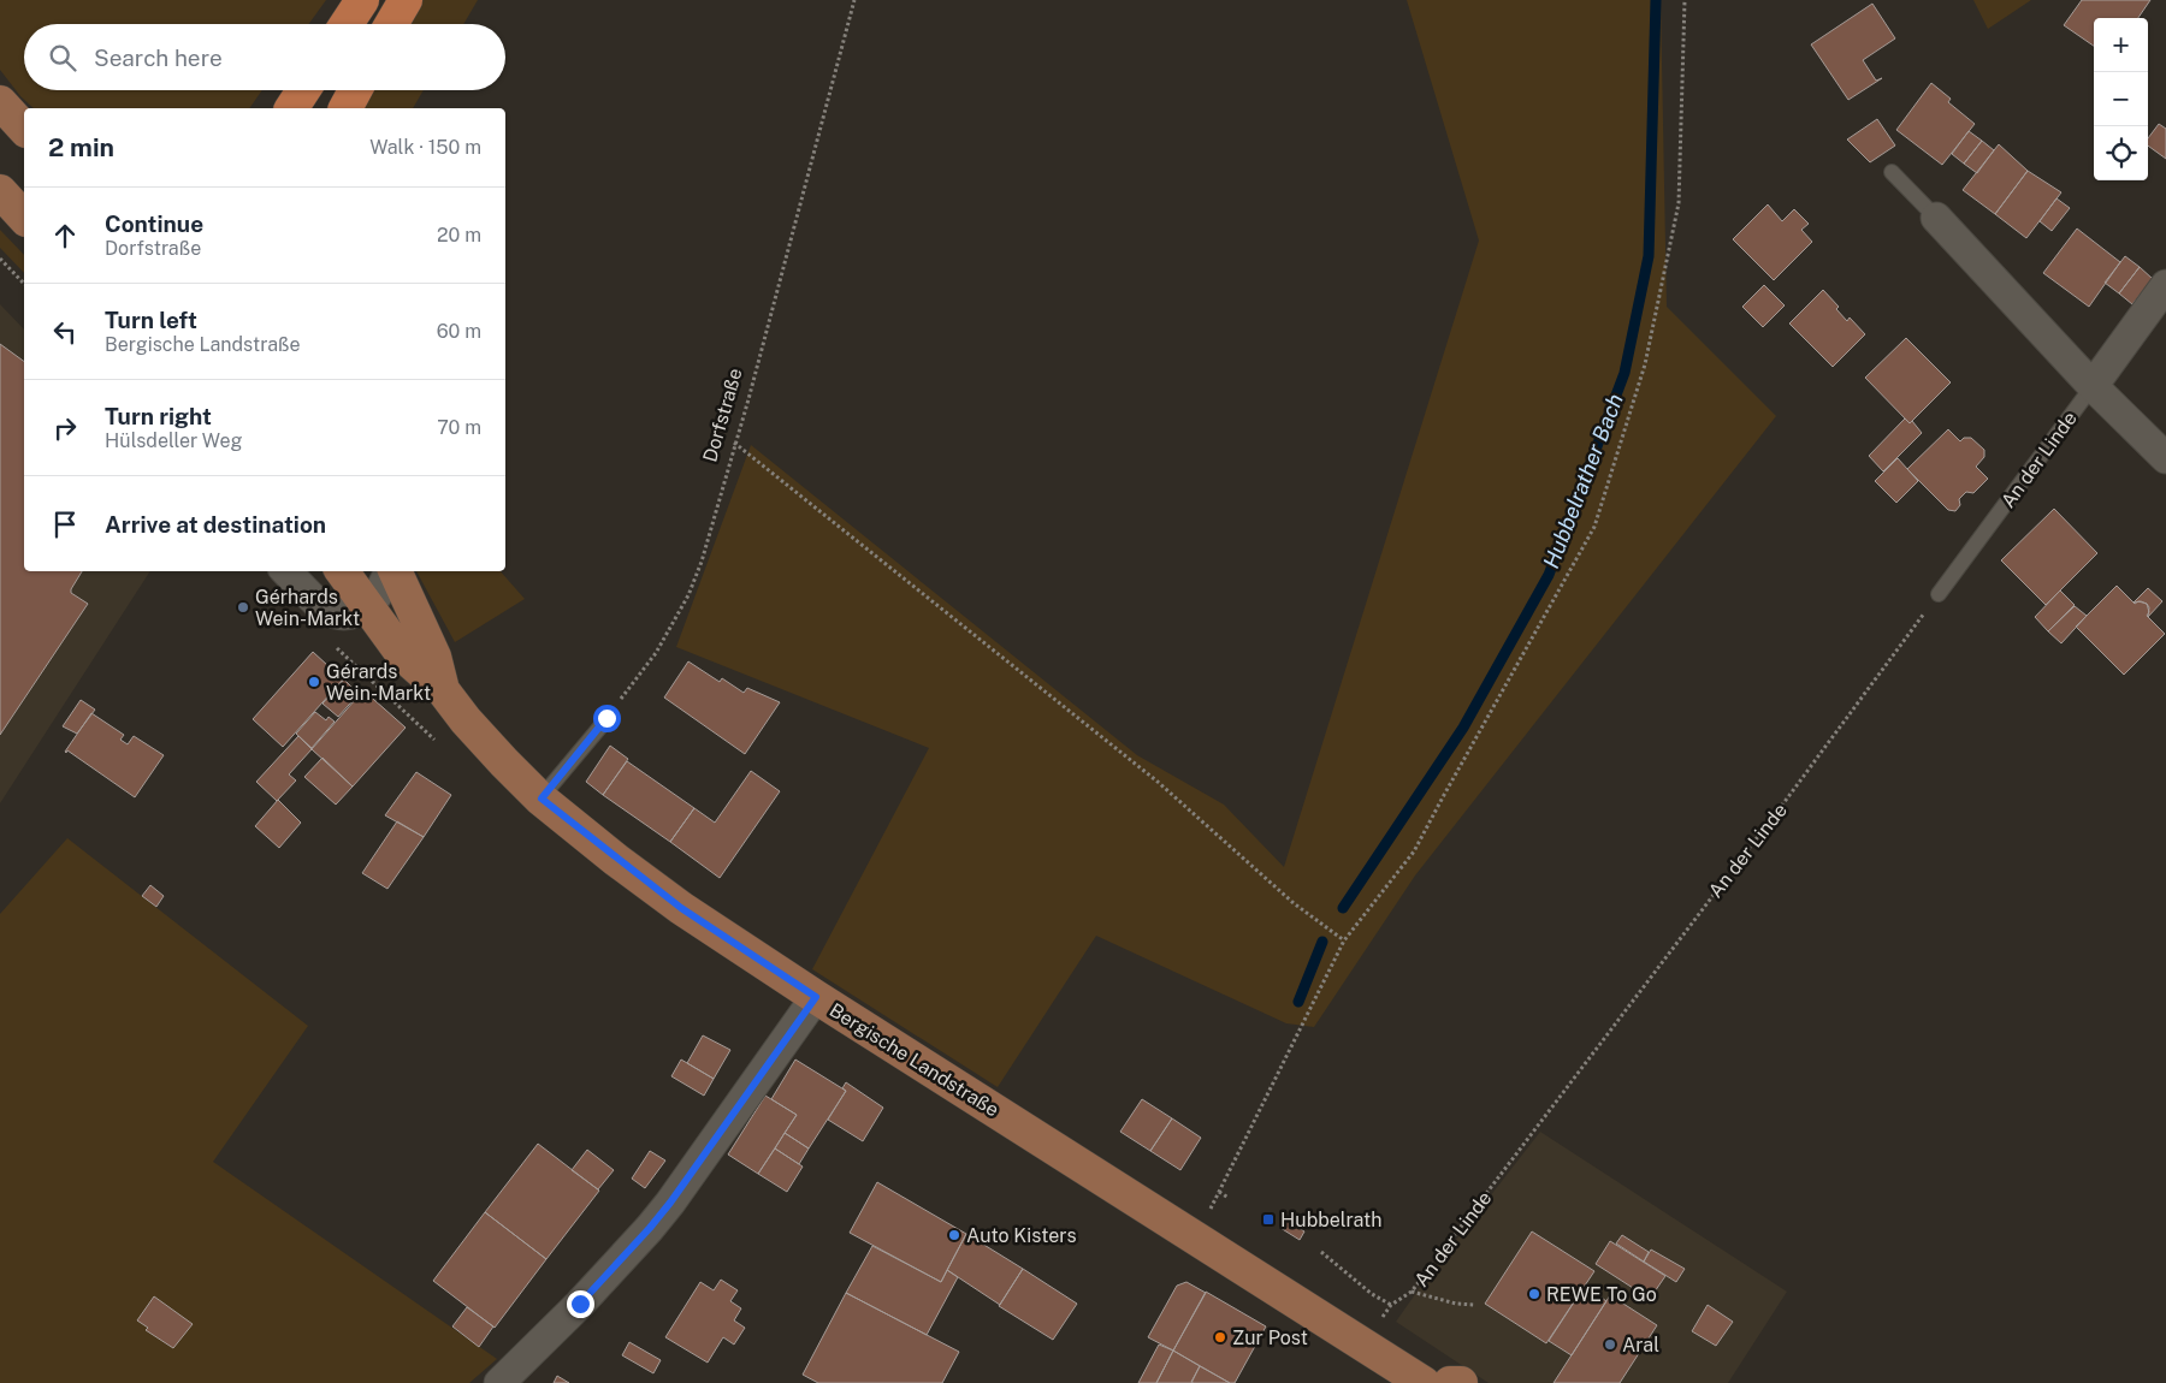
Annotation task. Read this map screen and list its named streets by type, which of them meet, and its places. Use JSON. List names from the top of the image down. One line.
{"streets":{"main road":["Bergische Landstraße"],"street":["An der Linde"],"path":["Dorfstraße"]},"water":["Hubbelrather Bach"],"places":{"other":["Gérhards Wein-Markt","Gérards Wein-Markt","Auto Kisters","REWE To Go","Zur Post","Aral"],"transit":["Hubbelrath"]},"page":{"map_buttons":["+","−"],"search":"Search here","heading":["2 min","Walk · 150 m"],"list":[["Continue","Dorfstraße","20 m"],["Turn left","Bergische Landstraße","60 m"],["Turn right","Hülsdeller Weg","70 m"],"Arrive at destination"]}}
